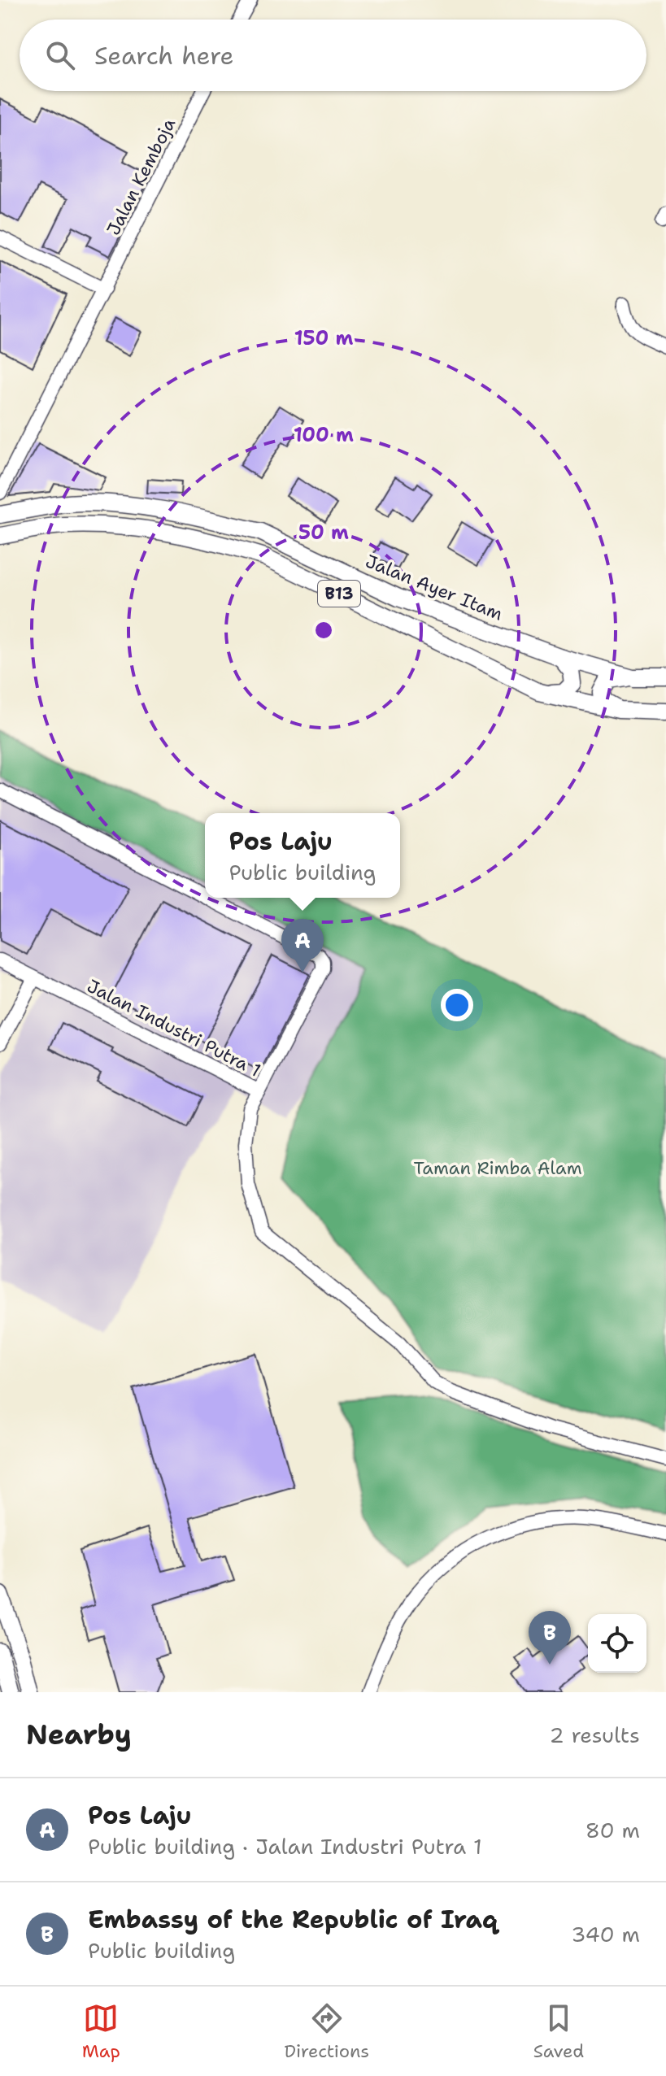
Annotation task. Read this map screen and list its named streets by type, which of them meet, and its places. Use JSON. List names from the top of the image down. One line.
{"streets":{"main road":["Jalan Ayer Itam","B13"],"street":["Jalan Kemboja","Jalan Industri Putra 1"]},"parks":["Taman Rimba Alam"],"page":{"search":"Search here","popup":["Pos Laju","Public building"],"pins":["A","B"],"heading":["Nearby","2 results"],"list":[{"mark":"A","name":"Pos Laju","note":"Public building · Jalan Industri Putra 1","value":"80 m"},{"mark":"B","name":"Embassy of the Republic of Iraq","note":"Public building","value":"340 m"}],"nav":["Map","Directions","Saved"]},"rings":["150 m","100 m","50 m"]}
